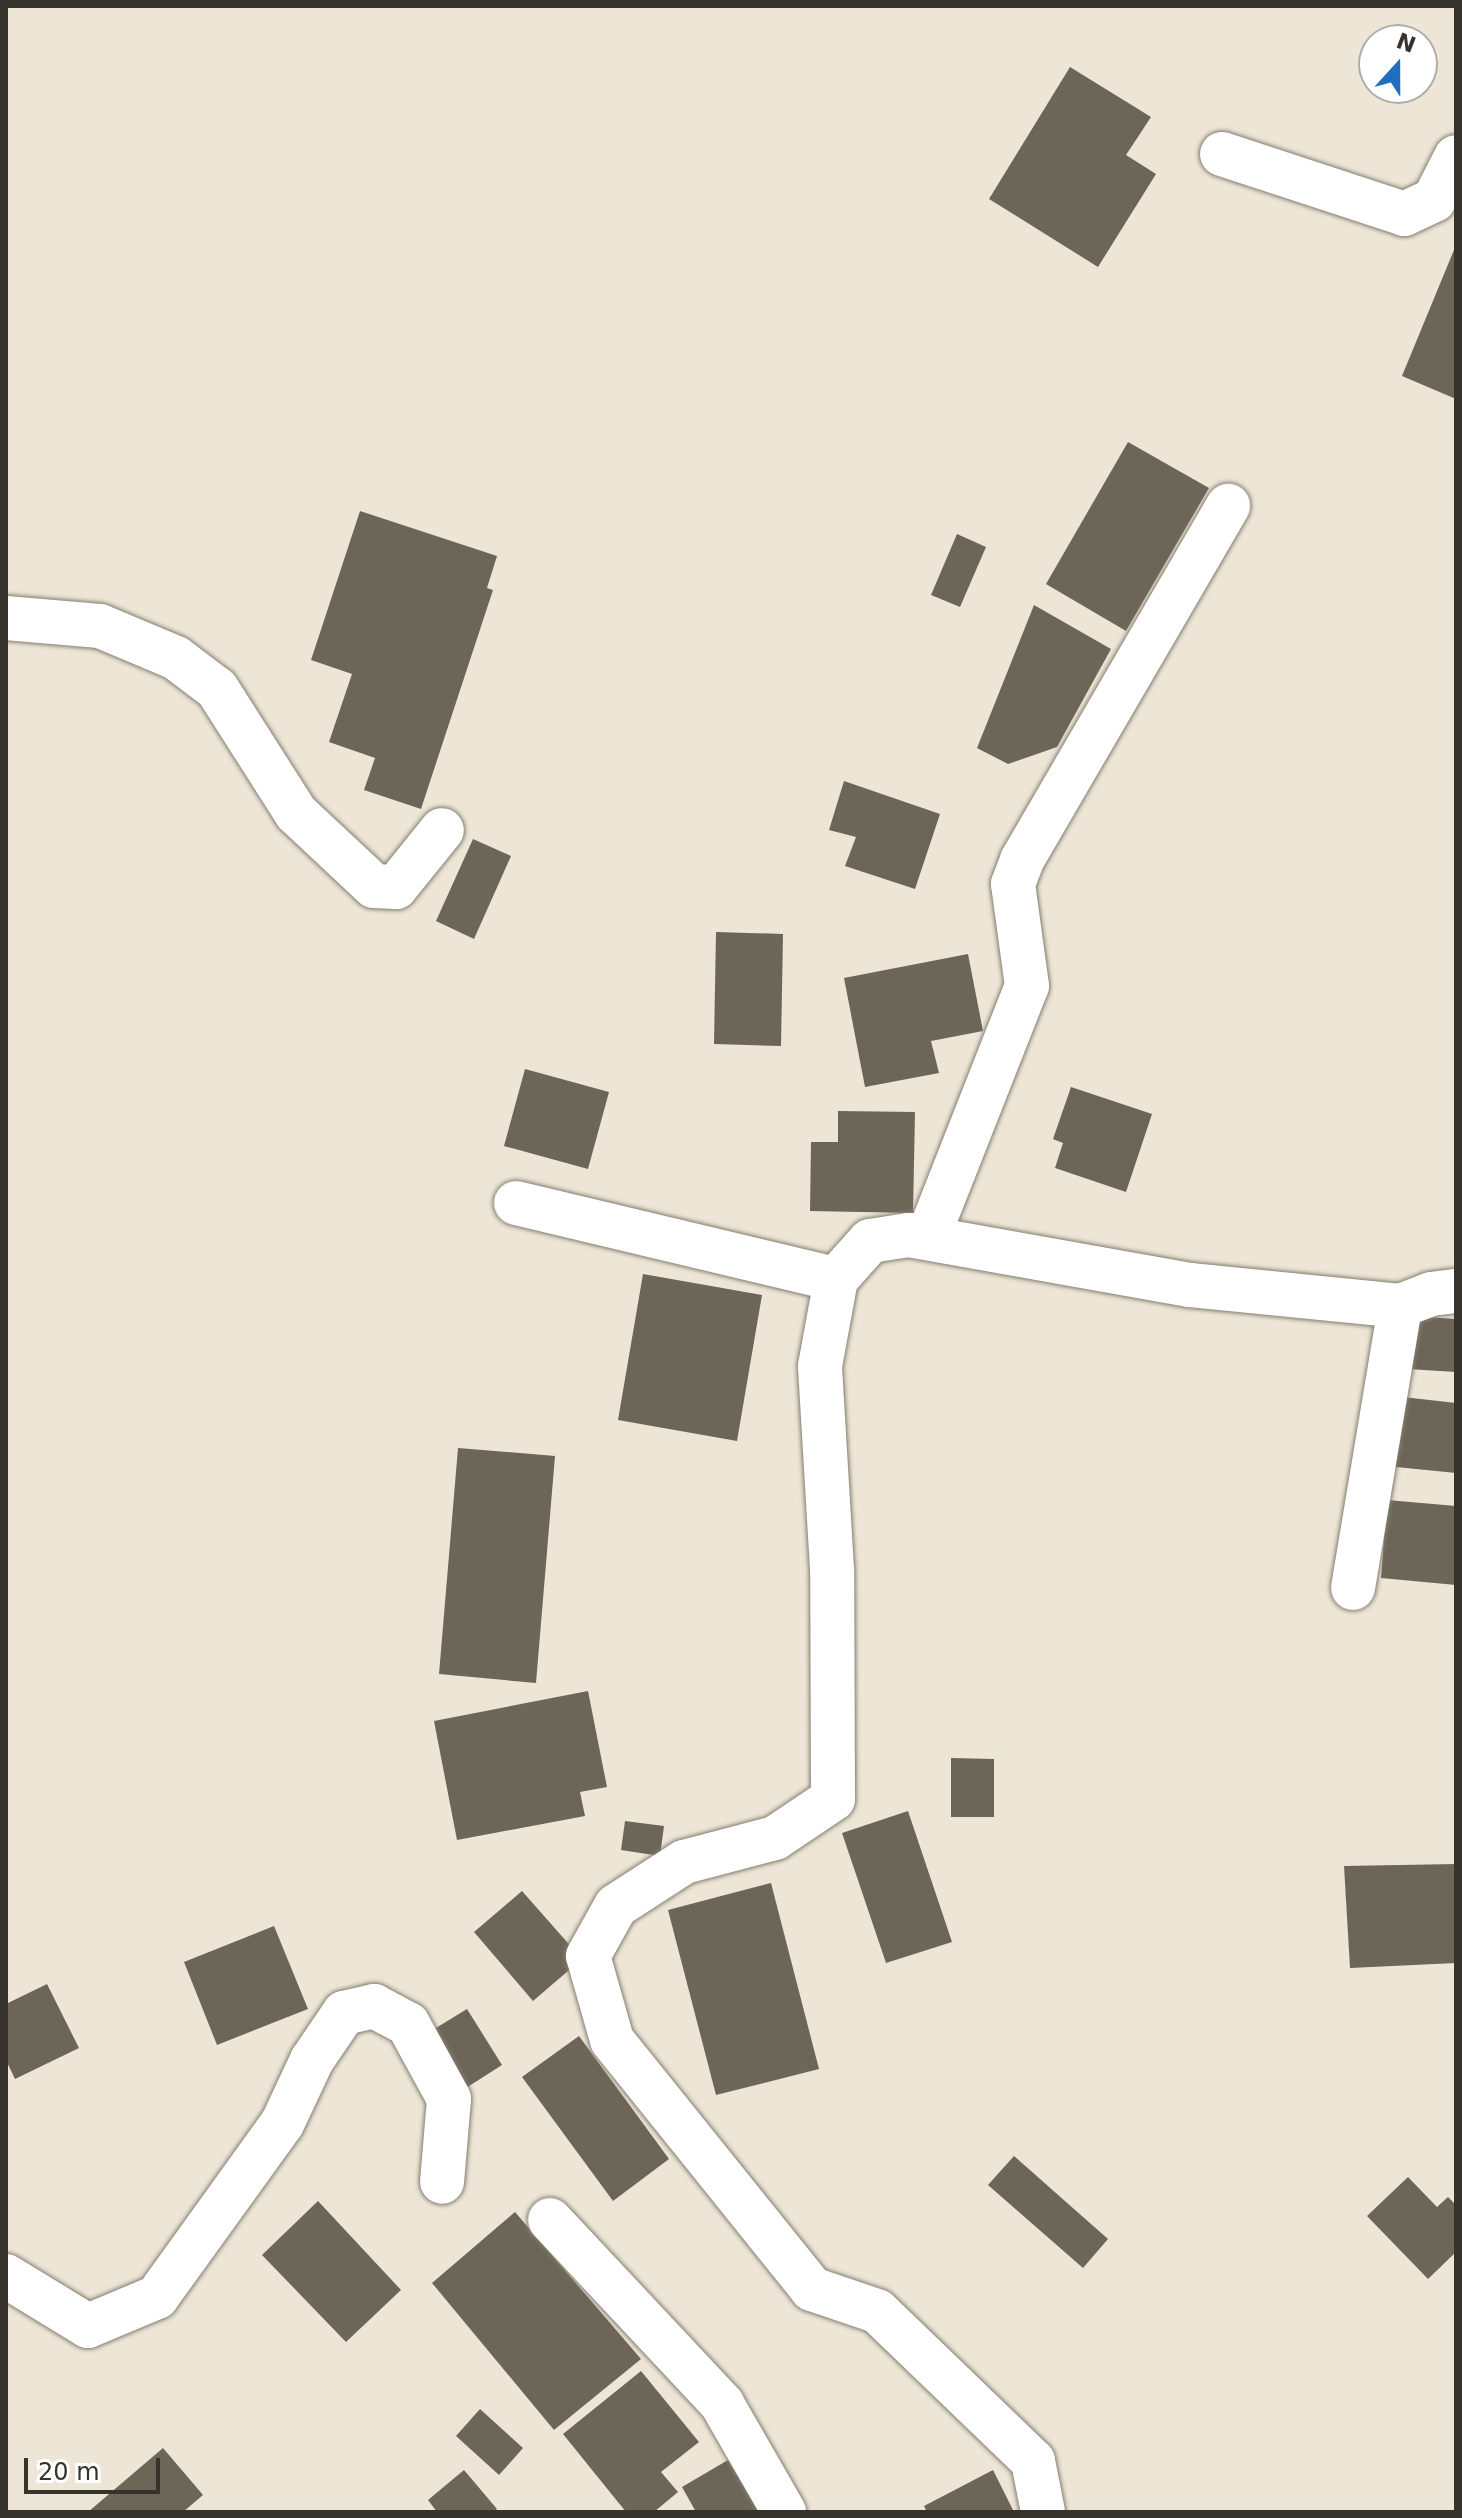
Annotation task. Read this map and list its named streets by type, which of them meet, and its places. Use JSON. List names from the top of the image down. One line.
{"scale_bar":"20 m","north":"top"}
